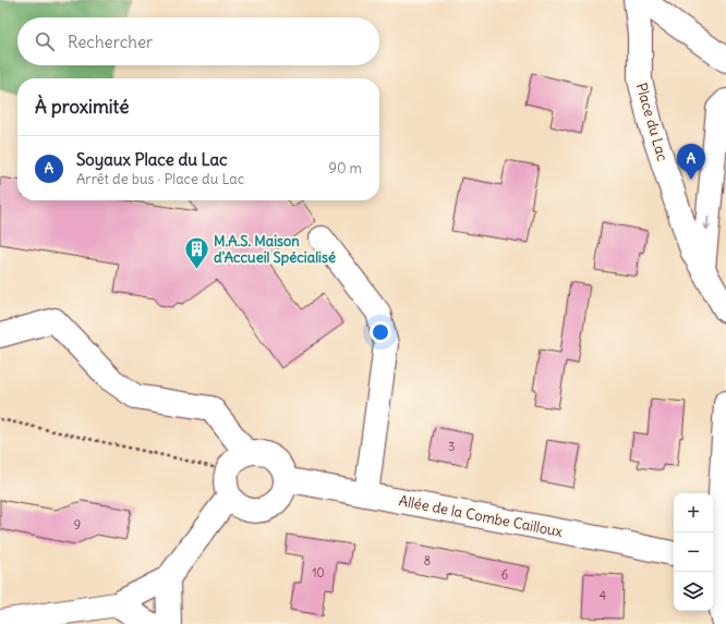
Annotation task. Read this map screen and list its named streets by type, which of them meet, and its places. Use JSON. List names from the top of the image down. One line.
{"streets":{"street":["Place du Lac","Allée de la Combe Cailloux"]},"places":{"building":["M.A.S. Maison d'Accueil Spécialisé"]},"house_numbers":["3","9","8","10","6","4"],"page":{"search":"Rechercher","heading":"À proximité","list":[{"mark":"A","name":"Soyaux Place du Lac","note":"Arrêt de bus · Place du Lac","value":"90 m"}],"pins":"A","map_buttons":["+","−"]}}
